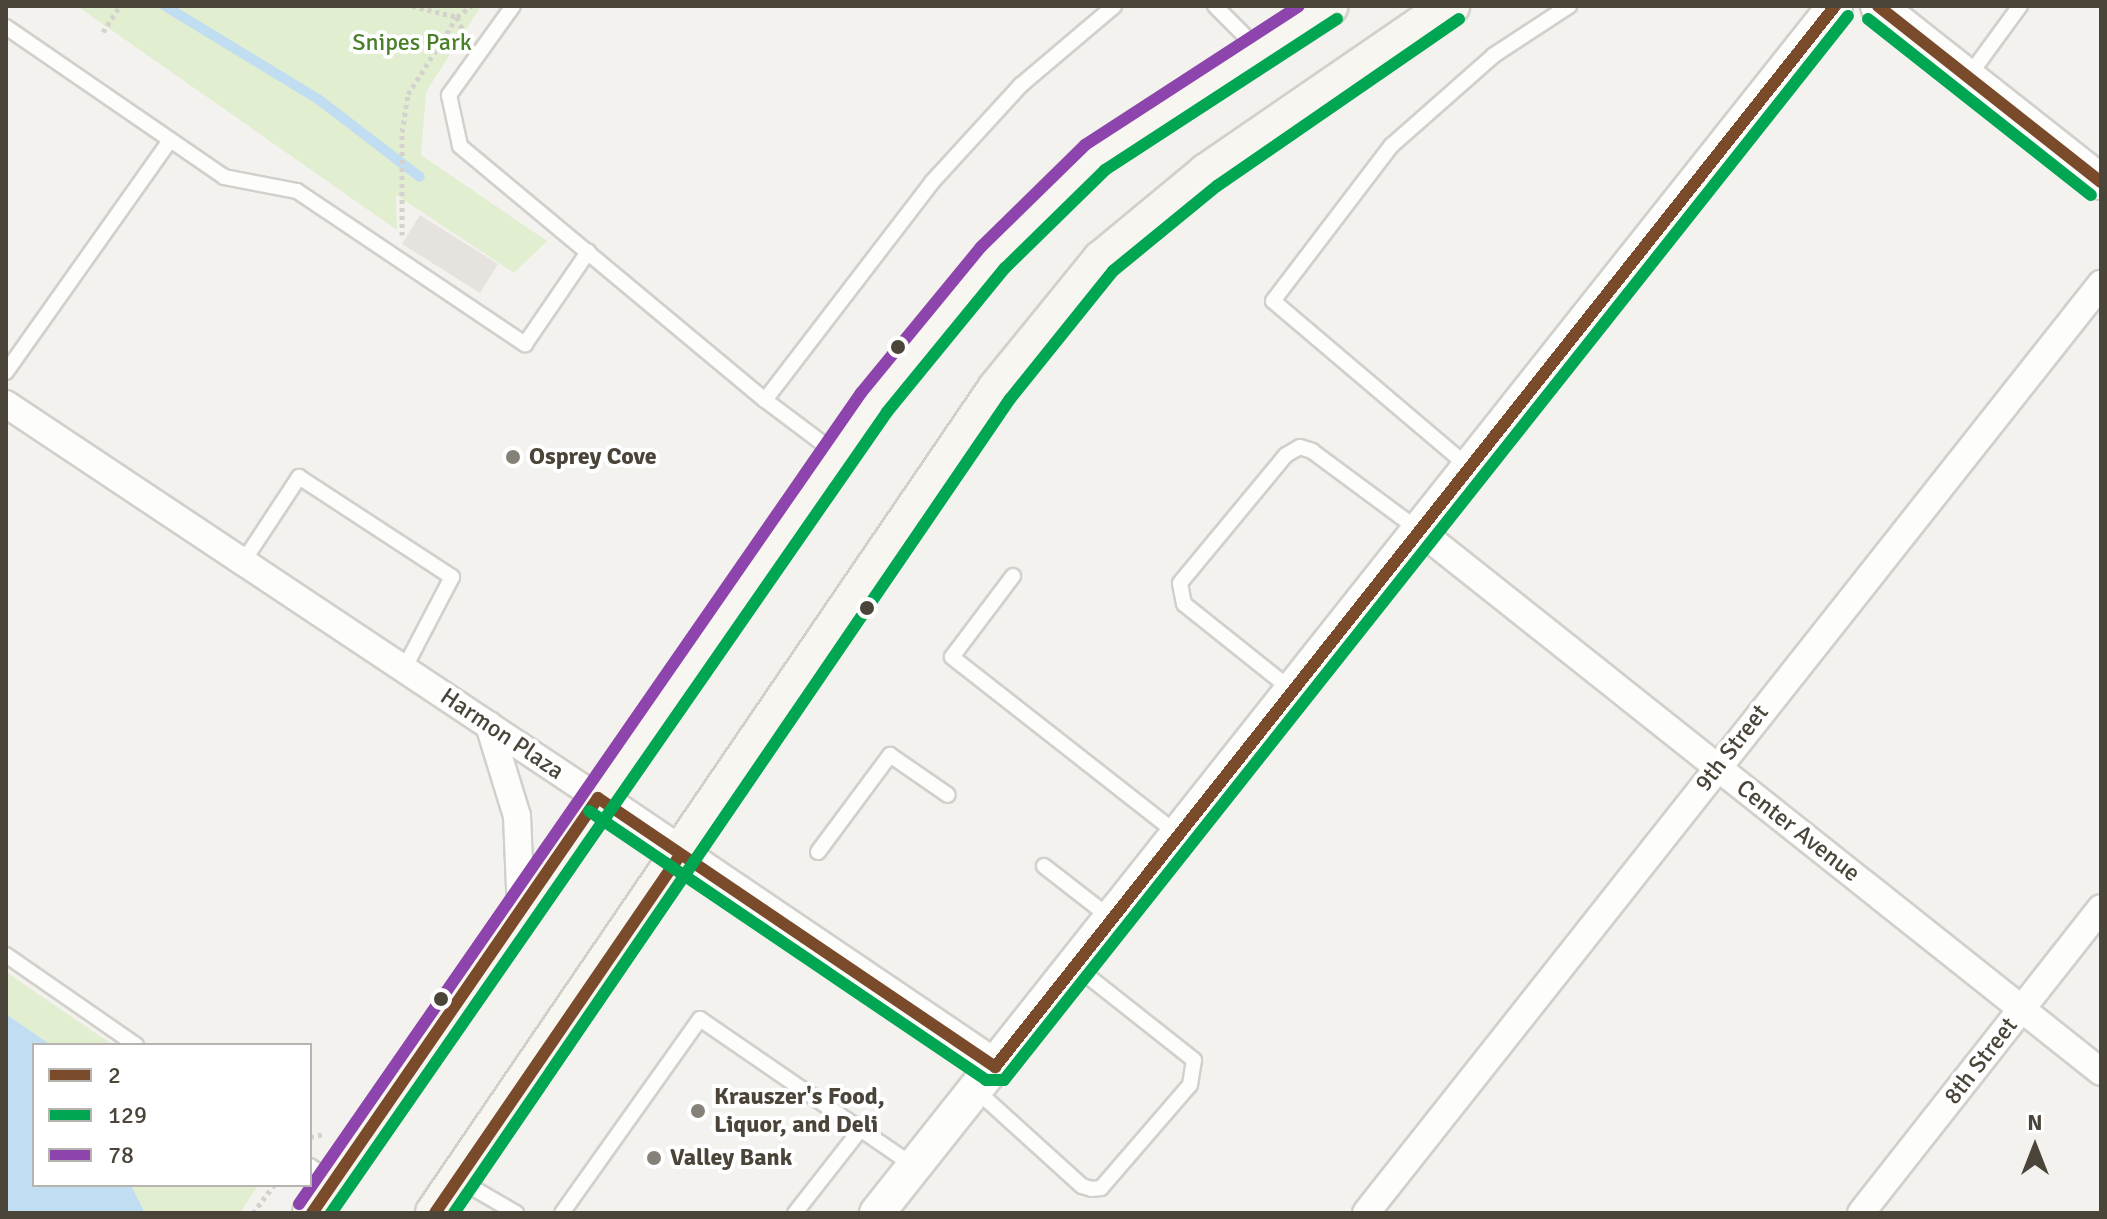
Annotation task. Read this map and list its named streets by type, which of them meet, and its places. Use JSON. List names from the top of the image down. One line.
{"streets":{"street":["Harmon Plaza","9th Street","Center Avenue","8th Street"]},"crossings":[["9th Street","Center Avenue"],["Center Avenue","8th Street"]],"parks":["Snipes Park"],"places":["Osprey Cove","Krauszer's Food, Liquor, and Deli","Valley Bank"],"lines":["transit line 2","transit line 78","transit line 129"],"legend":["2","129","78"],"north":"top"}
